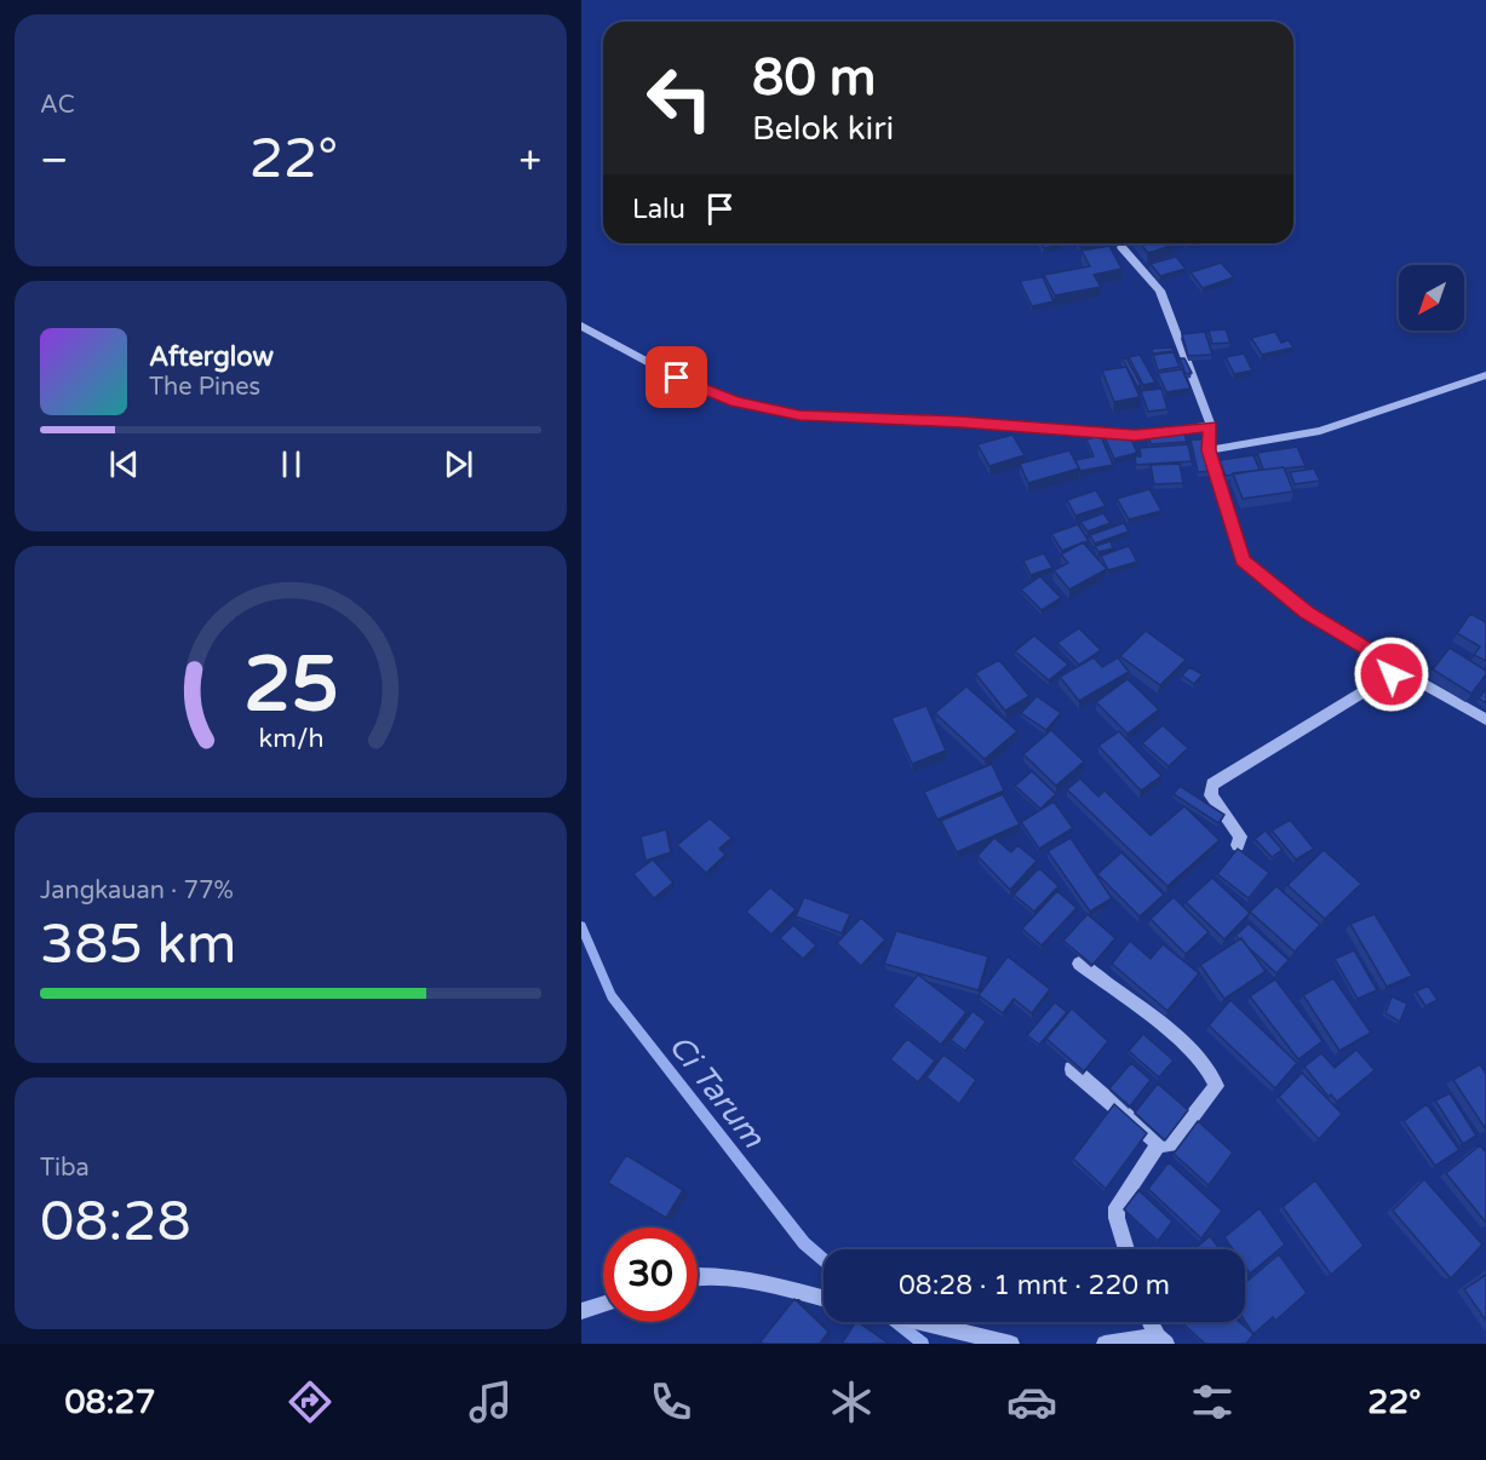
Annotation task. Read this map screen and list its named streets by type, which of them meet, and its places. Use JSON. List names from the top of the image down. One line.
{"water":["Ci Tarum"],"north":"bottom left","page":{"tile":["AC",["Jangkauan · 77%","385 km"],["Tiba","08:28"]],"turn":["80 m","Belok kiri"],"heat":["−","22°","+"],"then":"Lalu","song":["Afterglow","The Pines"],"limit":"30","trip":"08:28 · 1 mnt · 220 m","tabs":["08:27","22°"],"gauge":["25","km/h"]}}
